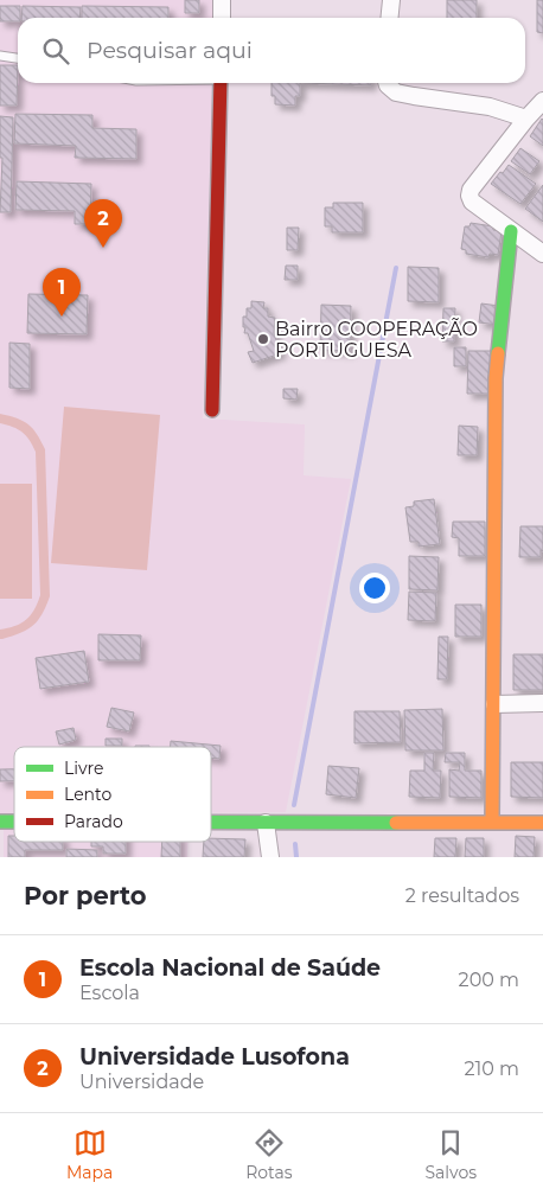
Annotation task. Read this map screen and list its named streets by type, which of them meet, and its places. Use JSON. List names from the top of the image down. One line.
{"places":["Bairro COOPERAÇÃO PORTUGUESA"],"legend":["Livre","Lento","Parado"],"page":{"search":"Pesquisar aqui","pins":["2","1"],"heading":["Por perto","2 resultados"],"list":[{"mark":"1","name":"Escola Nacional de Saúde","note":"Escola","value":"200 m"},{"mark":"2","name":"Universidade Lusofona","note":"Universidade","value":"210 m"}],"nav":["Mapa","Rotas","Salvos"]}}
